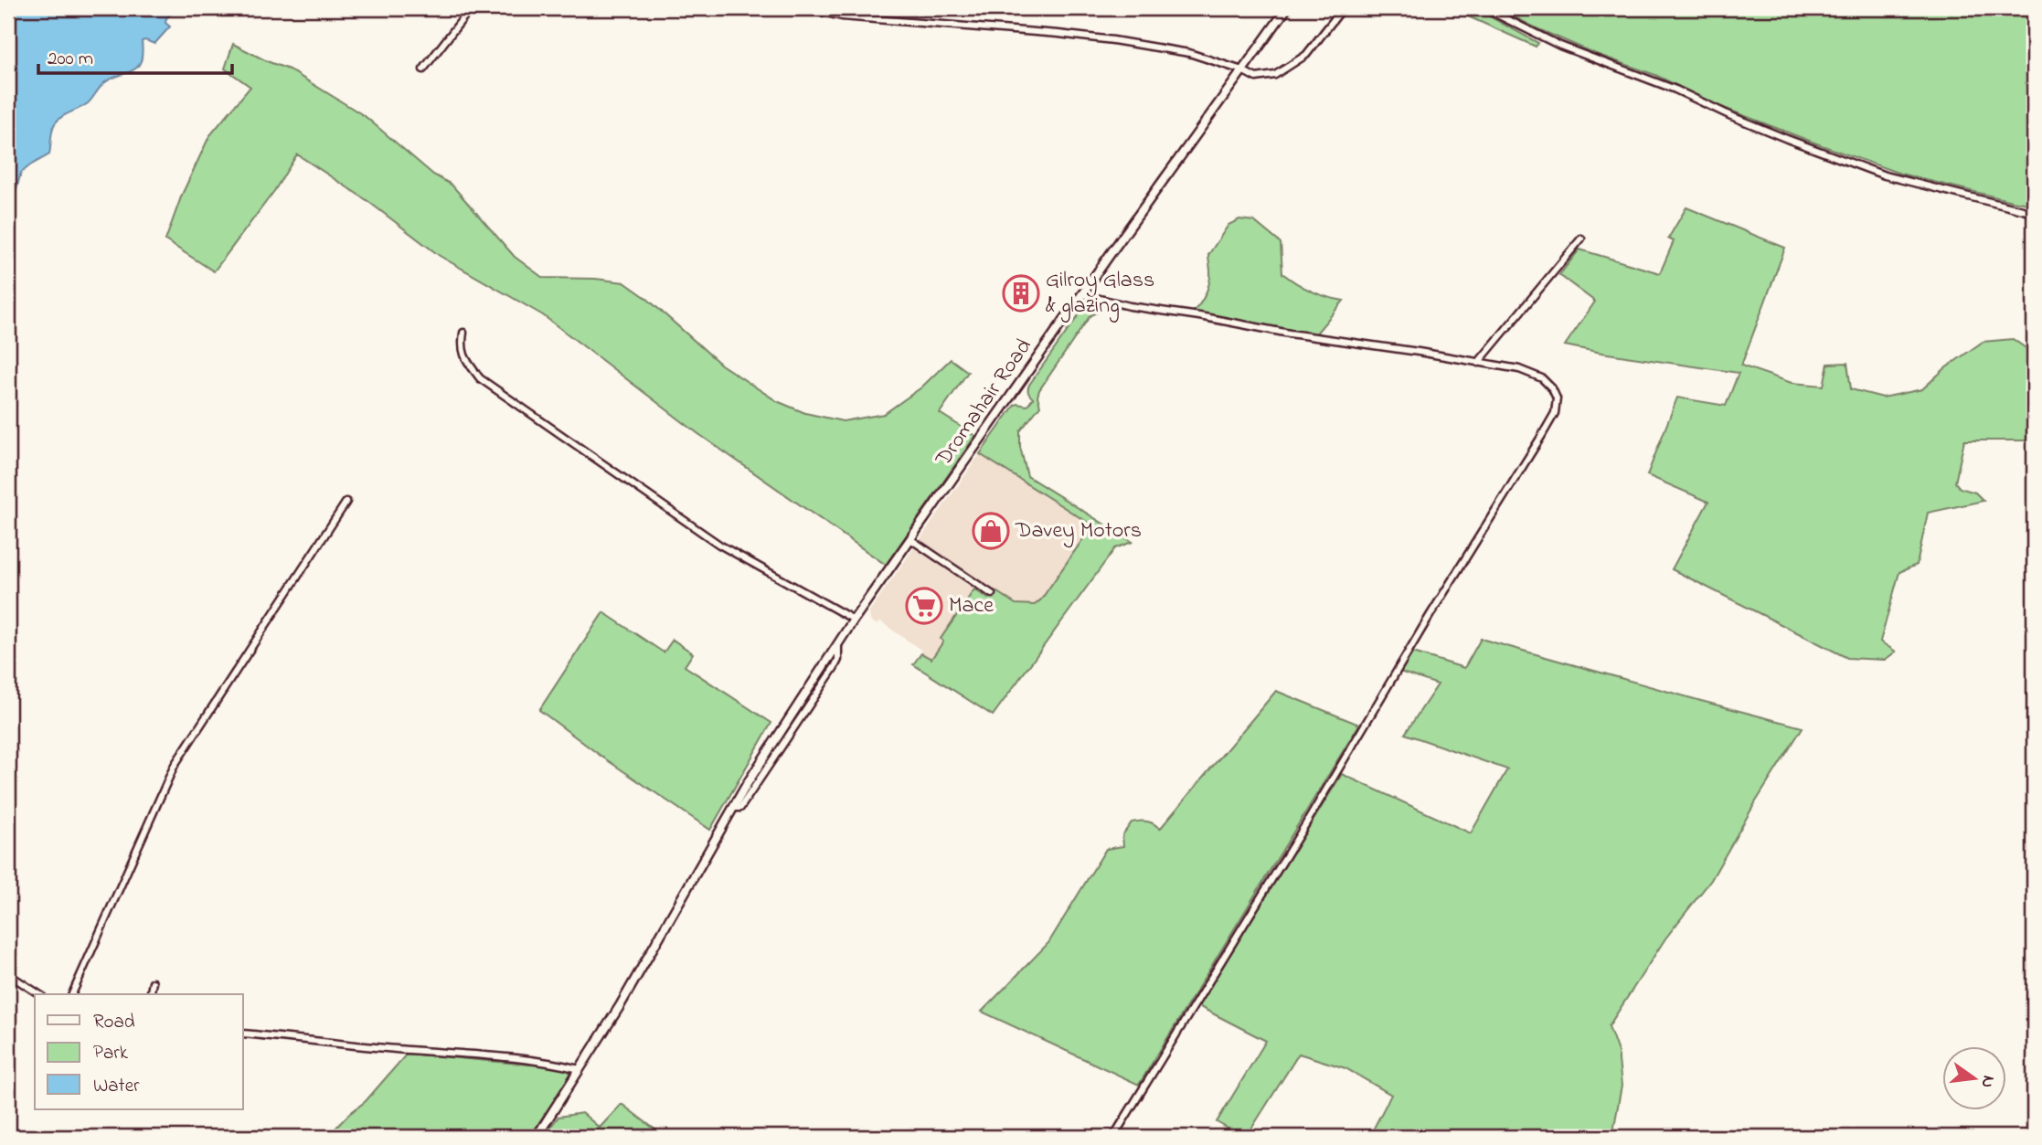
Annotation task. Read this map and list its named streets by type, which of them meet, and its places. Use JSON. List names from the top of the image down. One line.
{"streets":{"main road":["Dromahair Road"]},"places":{"building":["Gilroy Glass & glazing"],"shop":["Davey Motors"],"supermarket":["Mace"]},"legend":["Road","Park","Water"],"scale_bar":"200 m","north":"right"}
